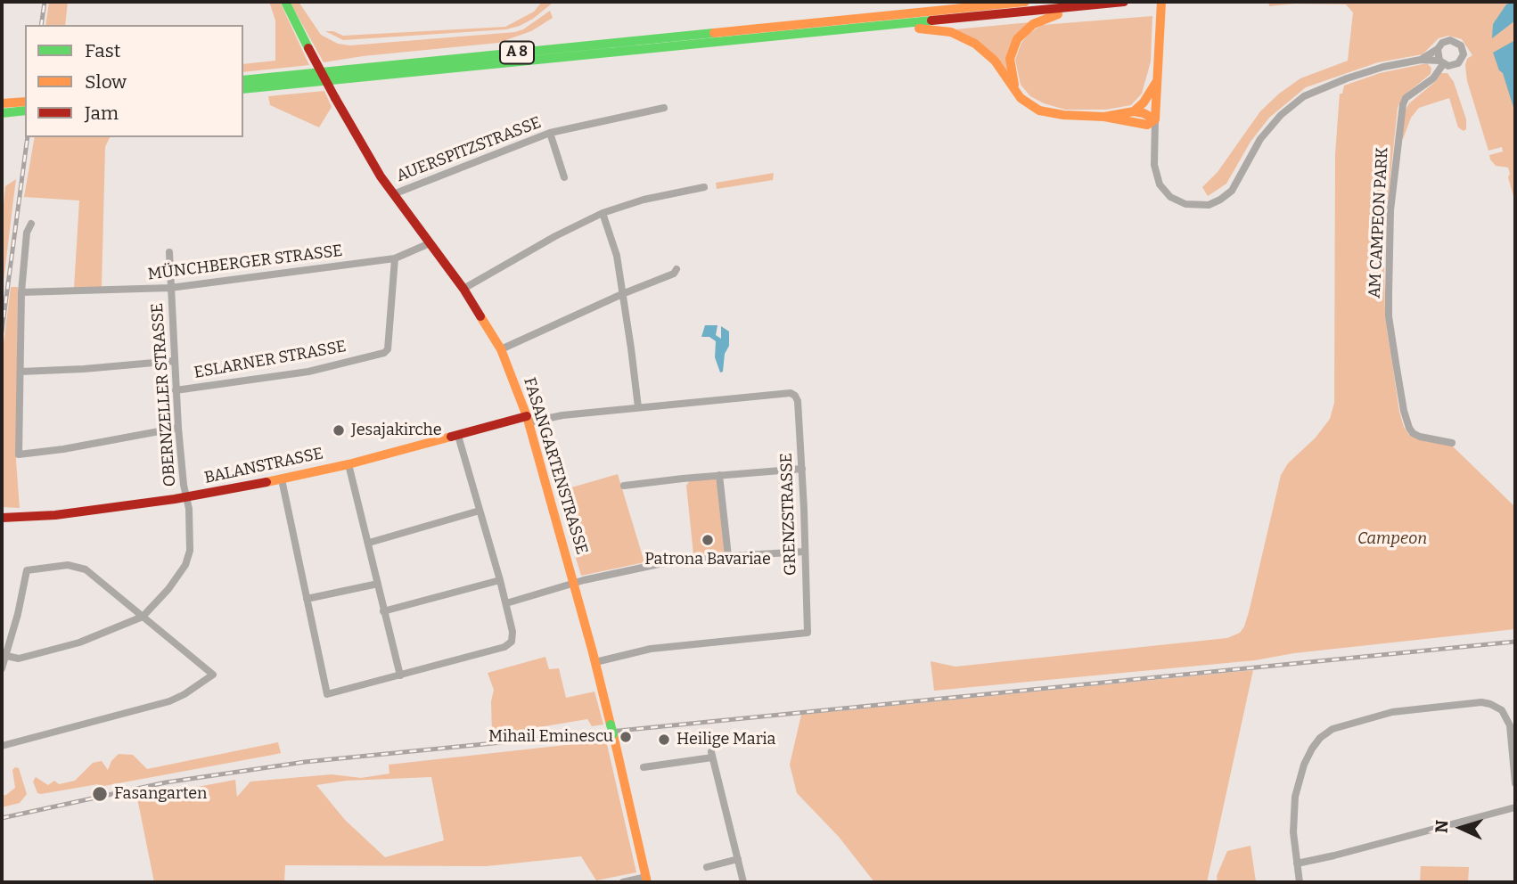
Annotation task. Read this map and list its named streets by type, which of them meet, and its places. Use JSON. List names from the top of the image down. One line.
{"streets":{"main road":["A 8","BALANSTRASSE","FASANGARTENSTRASSE"],"street":["AUERSPITZSTRASSE","AM CAMPEON PARK","MÜNCHBERGER STRASSE","ESLARNER STRASSE","OBERNZELLER STRASSE","GRENZSTRASSE"]},"crossings":[["AUERSPITZSTRASSE","FASANGARTENSTRASSE"],["MÜNCHBERGER STRASSE","ESLARNER STRASSE"],["MÜNCHBERGER STRASSE","OBERNZELLER STRASSE"],["MÜNCHBERGER STRASSE","FASANGARTENSTRASSE"],["ESLARNER STRASSE","OBERNZELLER STRASSE"],["OBERNZELLER STRASSE","BALANSTRASSE"],["BALANSTRASSE","FASANGARTENSTRASSE"],["BALANSTRASSE","GRENZSTRASSE"],["FASANGARTENSTRASSE","GRENZSTRASSE"]],"parks":["Campeon"],"places":["Jesajakirche","Patrona Bavariae","Mihail Eminescu","Heilige Maria","Fasangarten"],"legend":["Fast","Slow","Jam"],"north":"left"}
